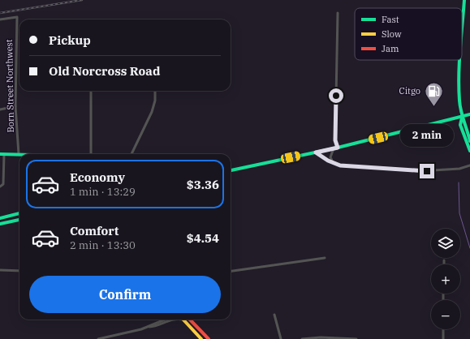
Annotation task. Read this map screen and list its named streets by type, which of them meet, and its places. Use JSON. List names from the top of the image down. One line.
{"streets":{"street":["Born Street Northwest"]},"places":{"fuel station":["Citgo"]},"legend":["Fast","Slow","Jam"],"page":{"banner":["Pickup","Old Norcross Road"],"bubble":"2 min","list":[{"name":"Economy","note":"1 min · 13:29","value":"$3.36"},{"name":"Comfort","note":"2 min · 13:30","value":"$4.54"}],"map_buttons":["+","−"],"buttons":"Confirm"}}
